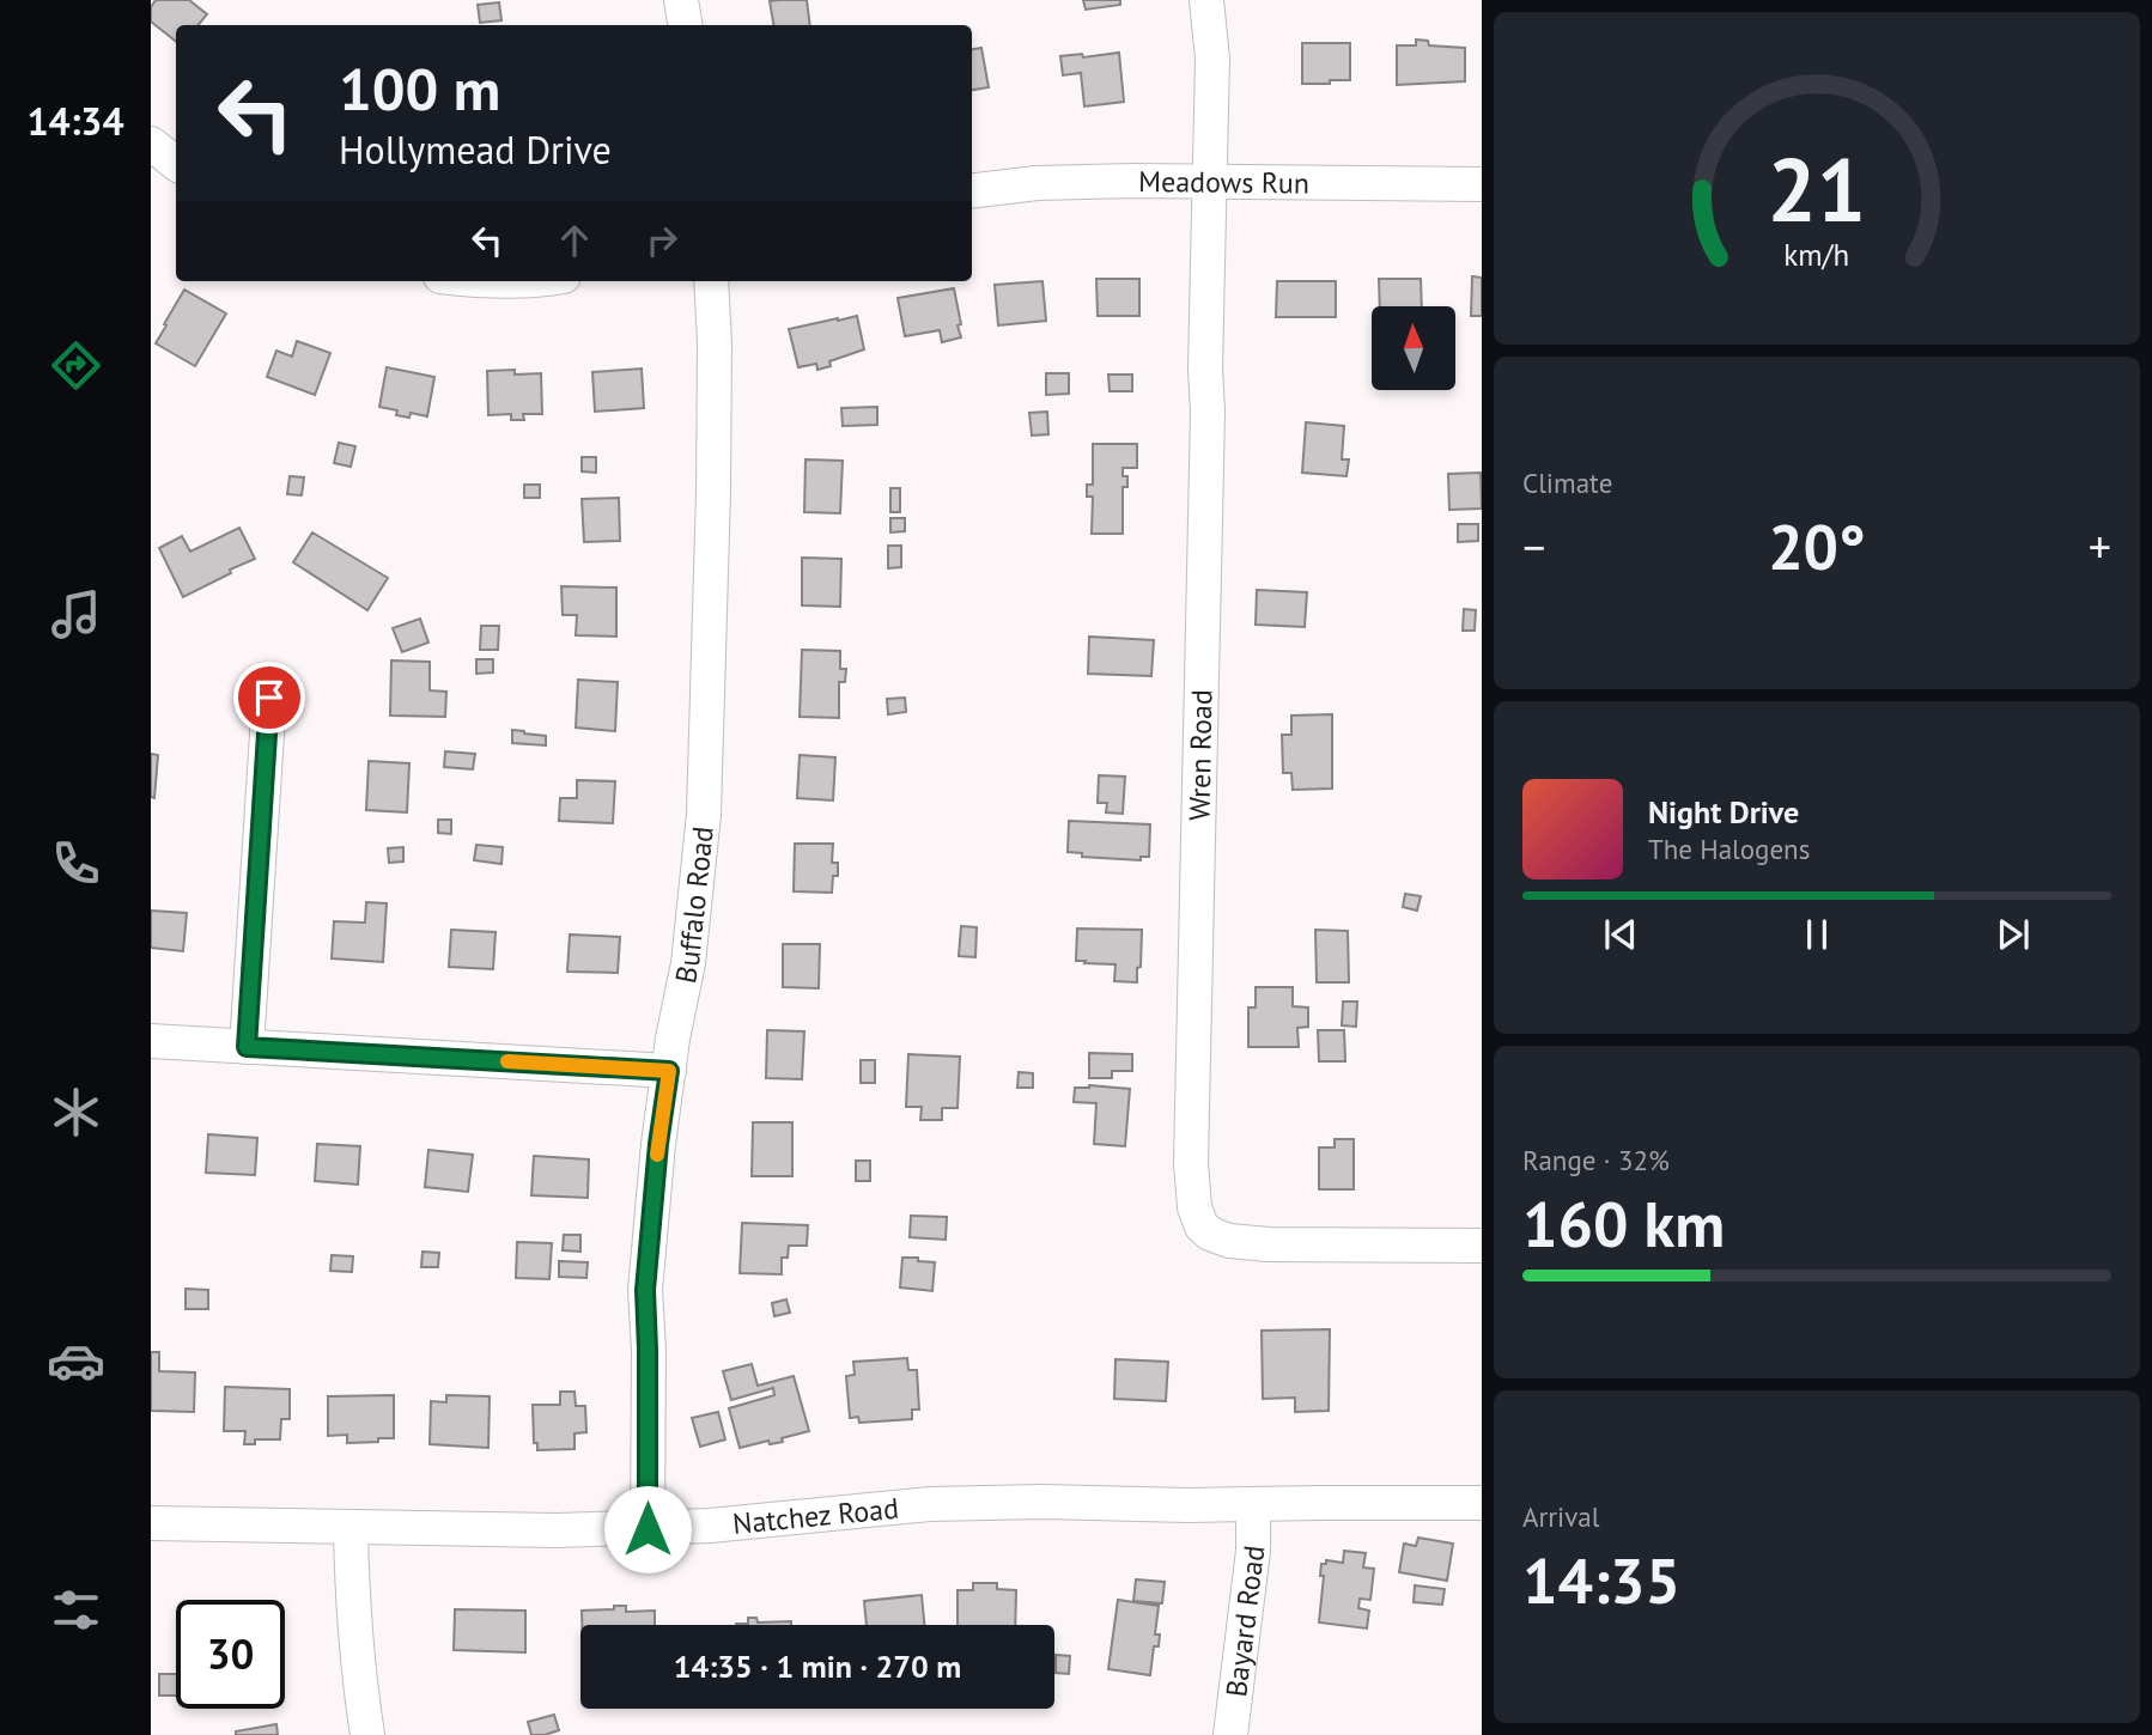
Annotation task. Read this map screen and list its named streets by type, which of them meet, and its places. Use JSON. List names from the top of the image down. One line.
{"streets":{"street":["Meadows Run","Wren Road","Buffalo Road","Natchez Road","Bayard Road"]},"crossings":[["Meadows Run","Wren Road"],["Buffalo Road","Natchez Road"],["Natchez Road","Bayard Road"]],"north":"top","page":{"tabs":"14:34","turn":["100 m","Hollymead Drive"],"tile":["Climate",["Range · 32%","160 km"],["Arrival","14:35"]],"heat":["−","20°","+"],"song":["Night Drive","The Halogens"],"limit":"30","trip":"14:35 · 1 min · 270 m","gauge":["21","km/h"]}}
